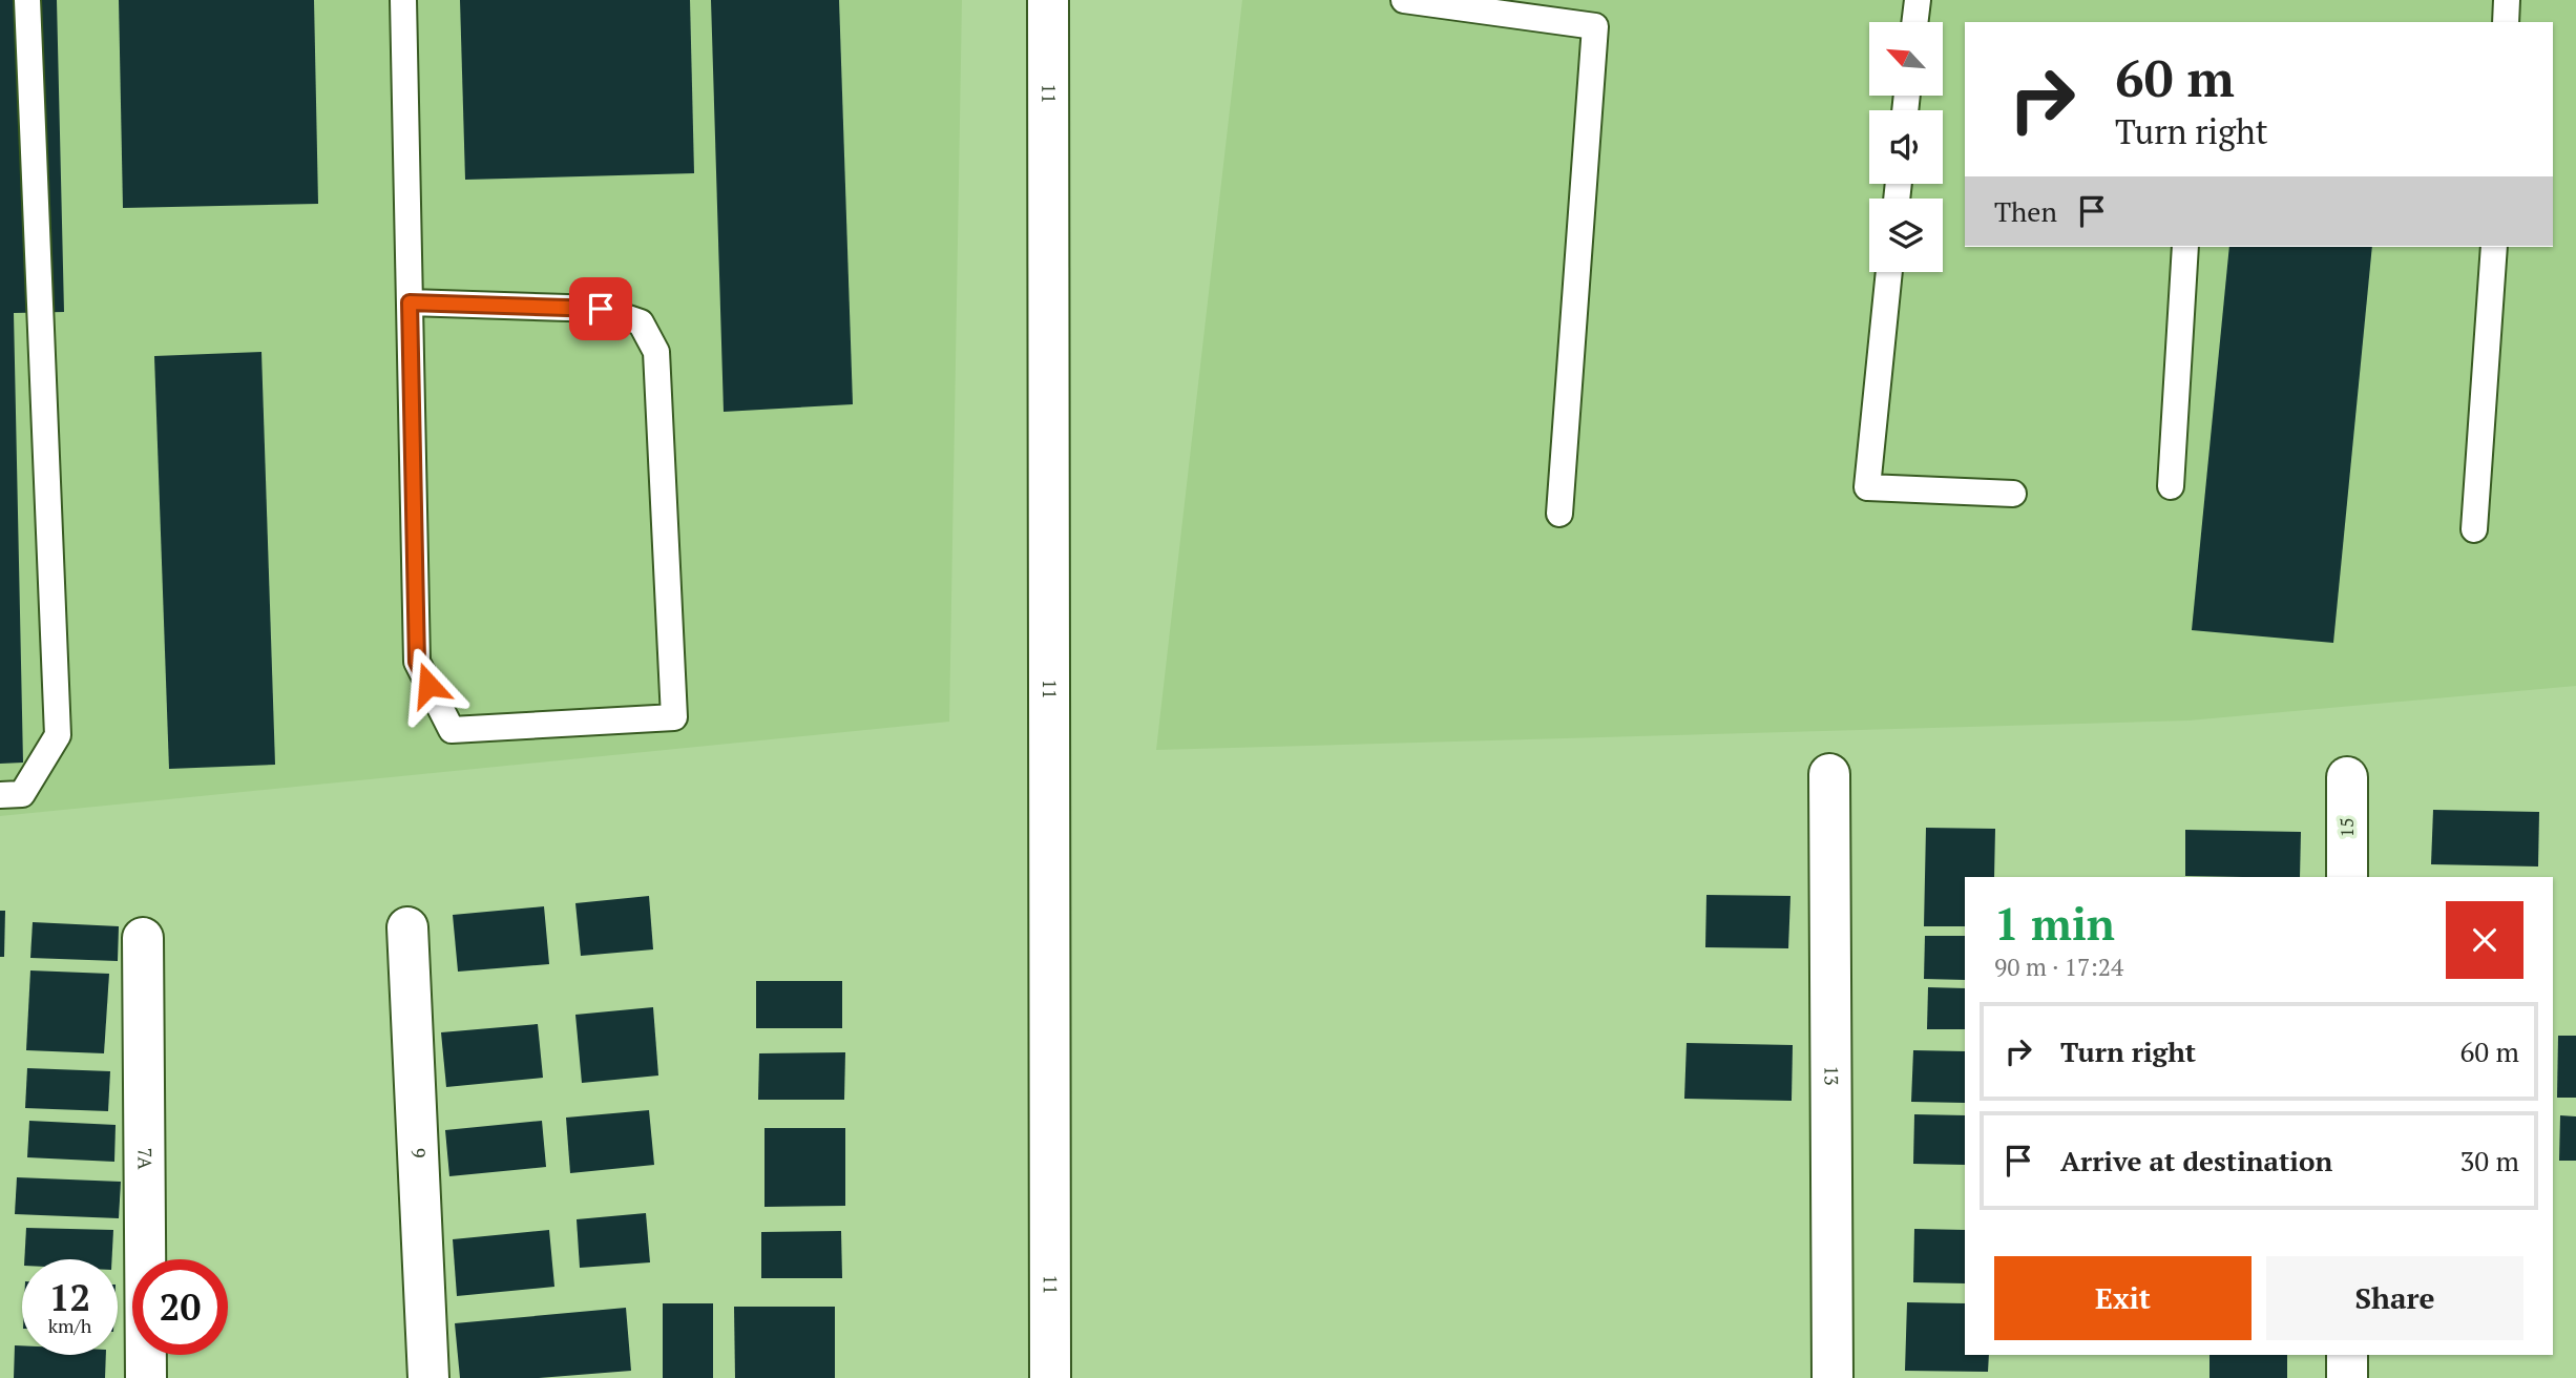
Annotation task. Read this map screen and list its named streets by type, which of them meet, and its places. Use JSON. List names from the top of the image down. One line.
{"streets":{"street":["11","15","13","9","7A"]},"north":"top left","page":{"turn":["60 m","Turn right"],"then":"Then","heading":["1 min","90 m · 17:24"],"list":[{"name":"Turn right","value":"60 m"},{"name":"Arrive at destination","value":"30 m"}],"buttons":["Exit","Share"],"speed":"12 km/h","limit":"20"}}
